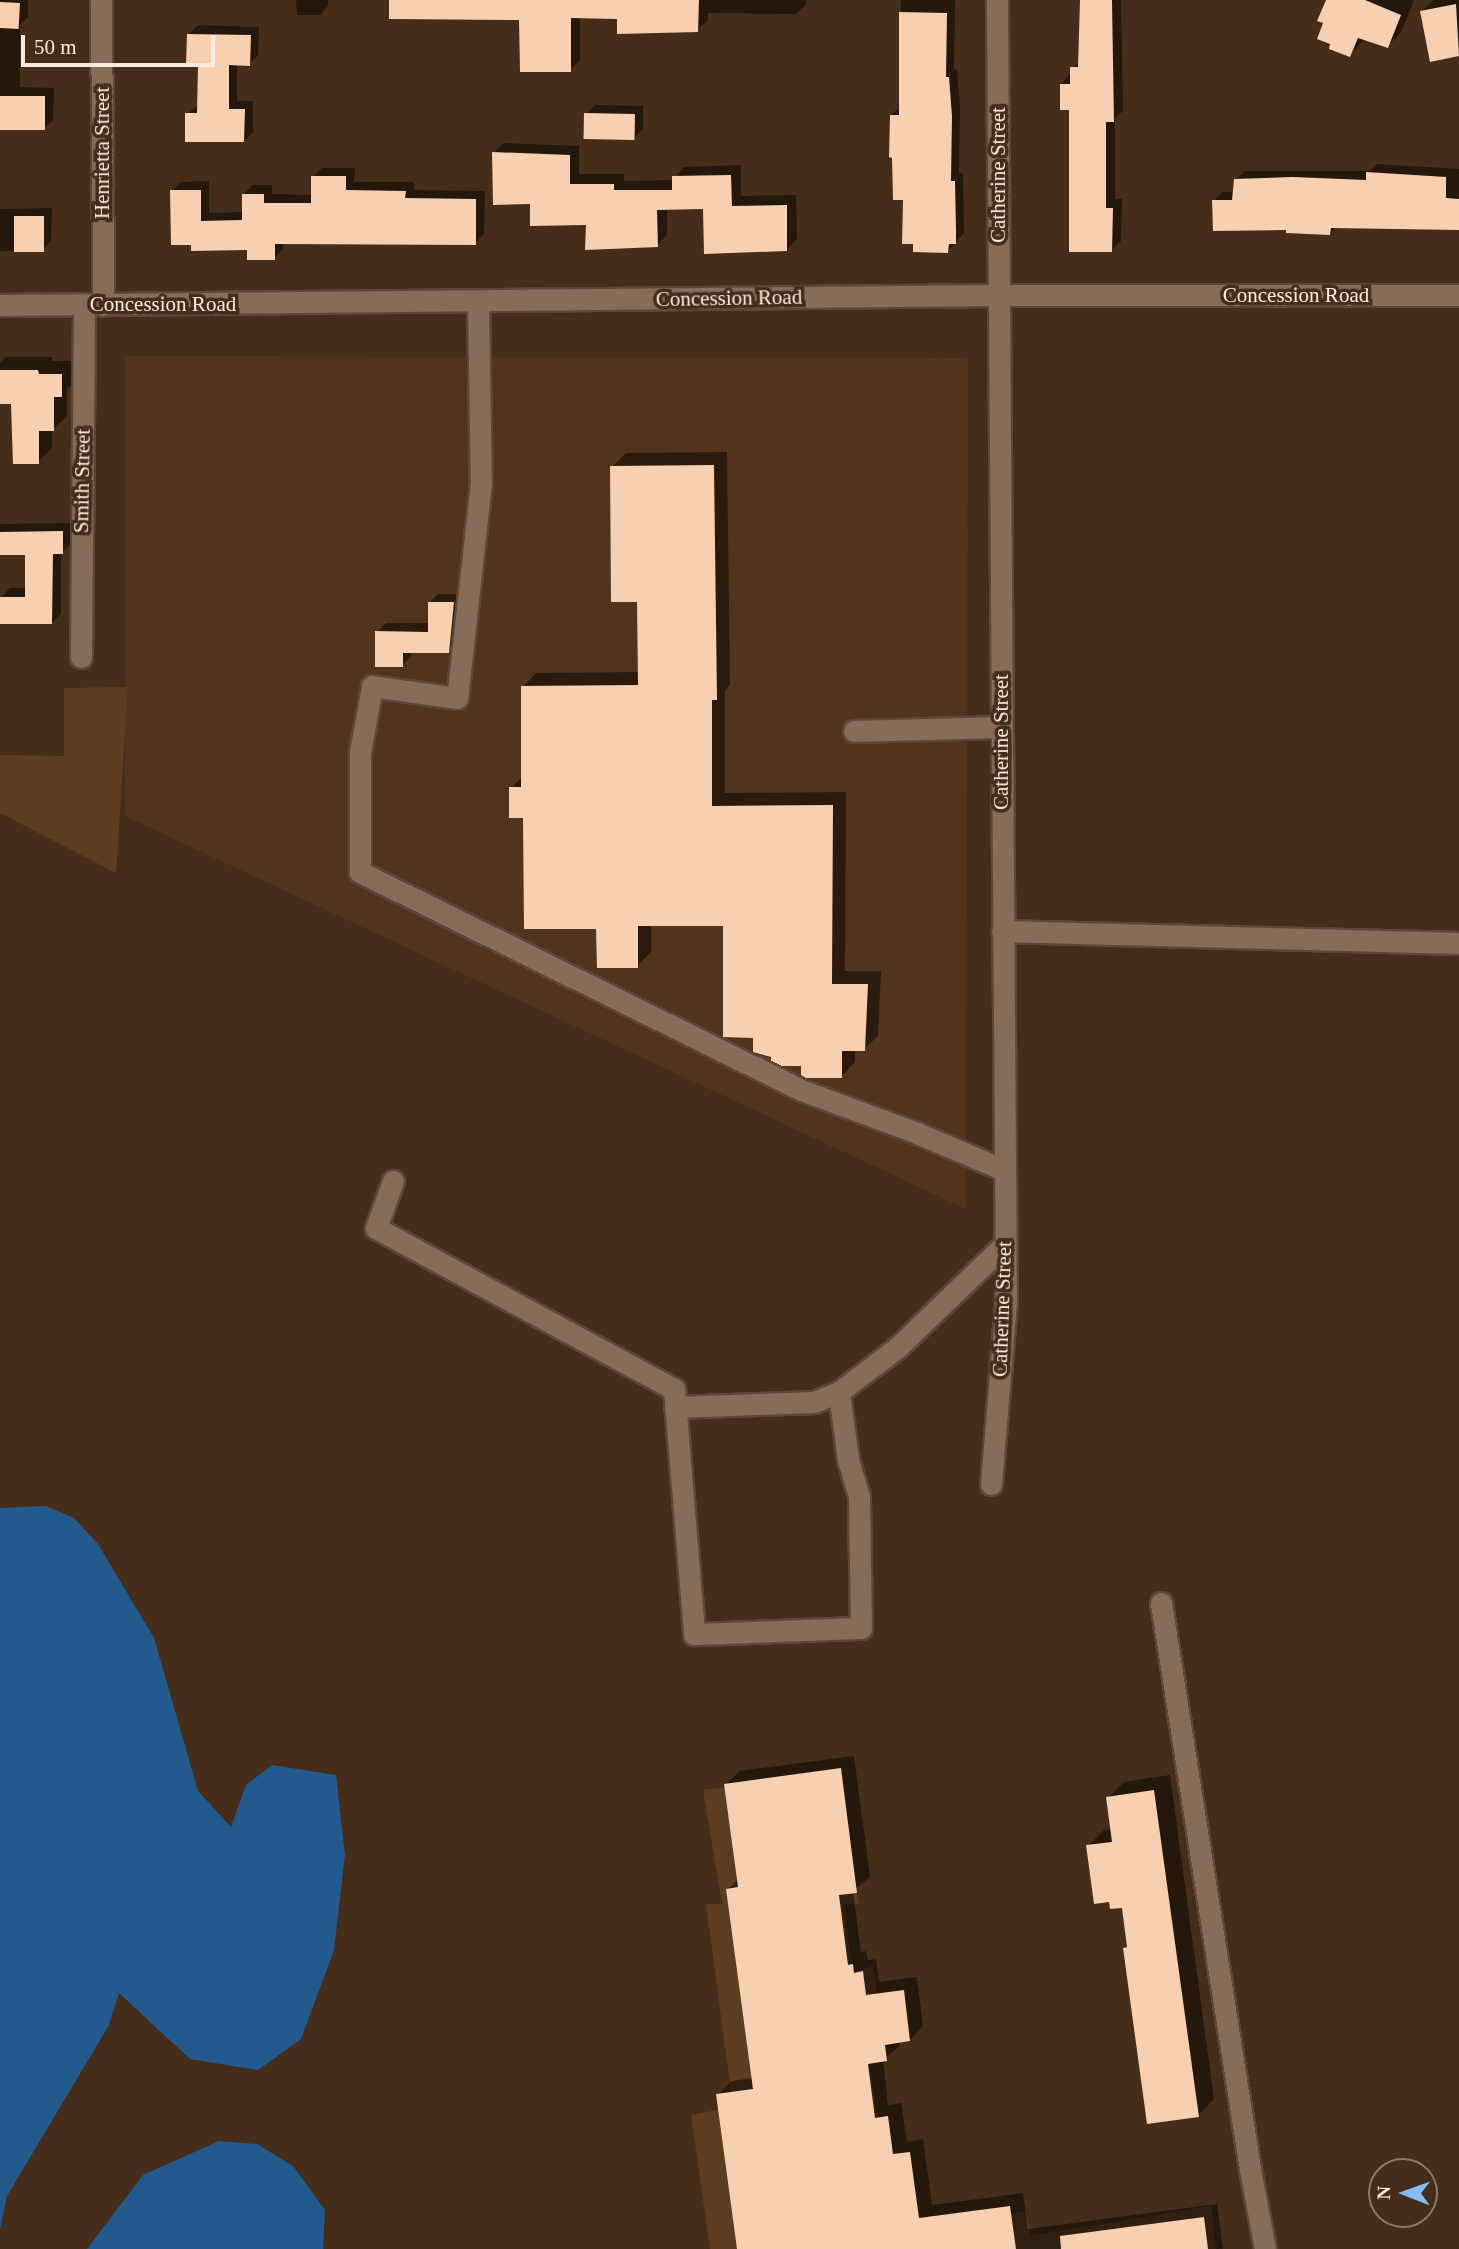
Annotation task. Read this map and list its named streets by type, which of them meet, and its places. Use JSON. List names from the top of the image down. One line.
{"streets":{"street":["Henrietta Street","Catherine Street","Concession Road","Smith Street"]},"crossings":[["Henrietta Street","Concession Road"],["Henrietta Street","Smith Street"],["Catherine Street","Concession Road"],["Concession Road","Smith Street"]],"scale_bar":"50 m","north":"left"}
